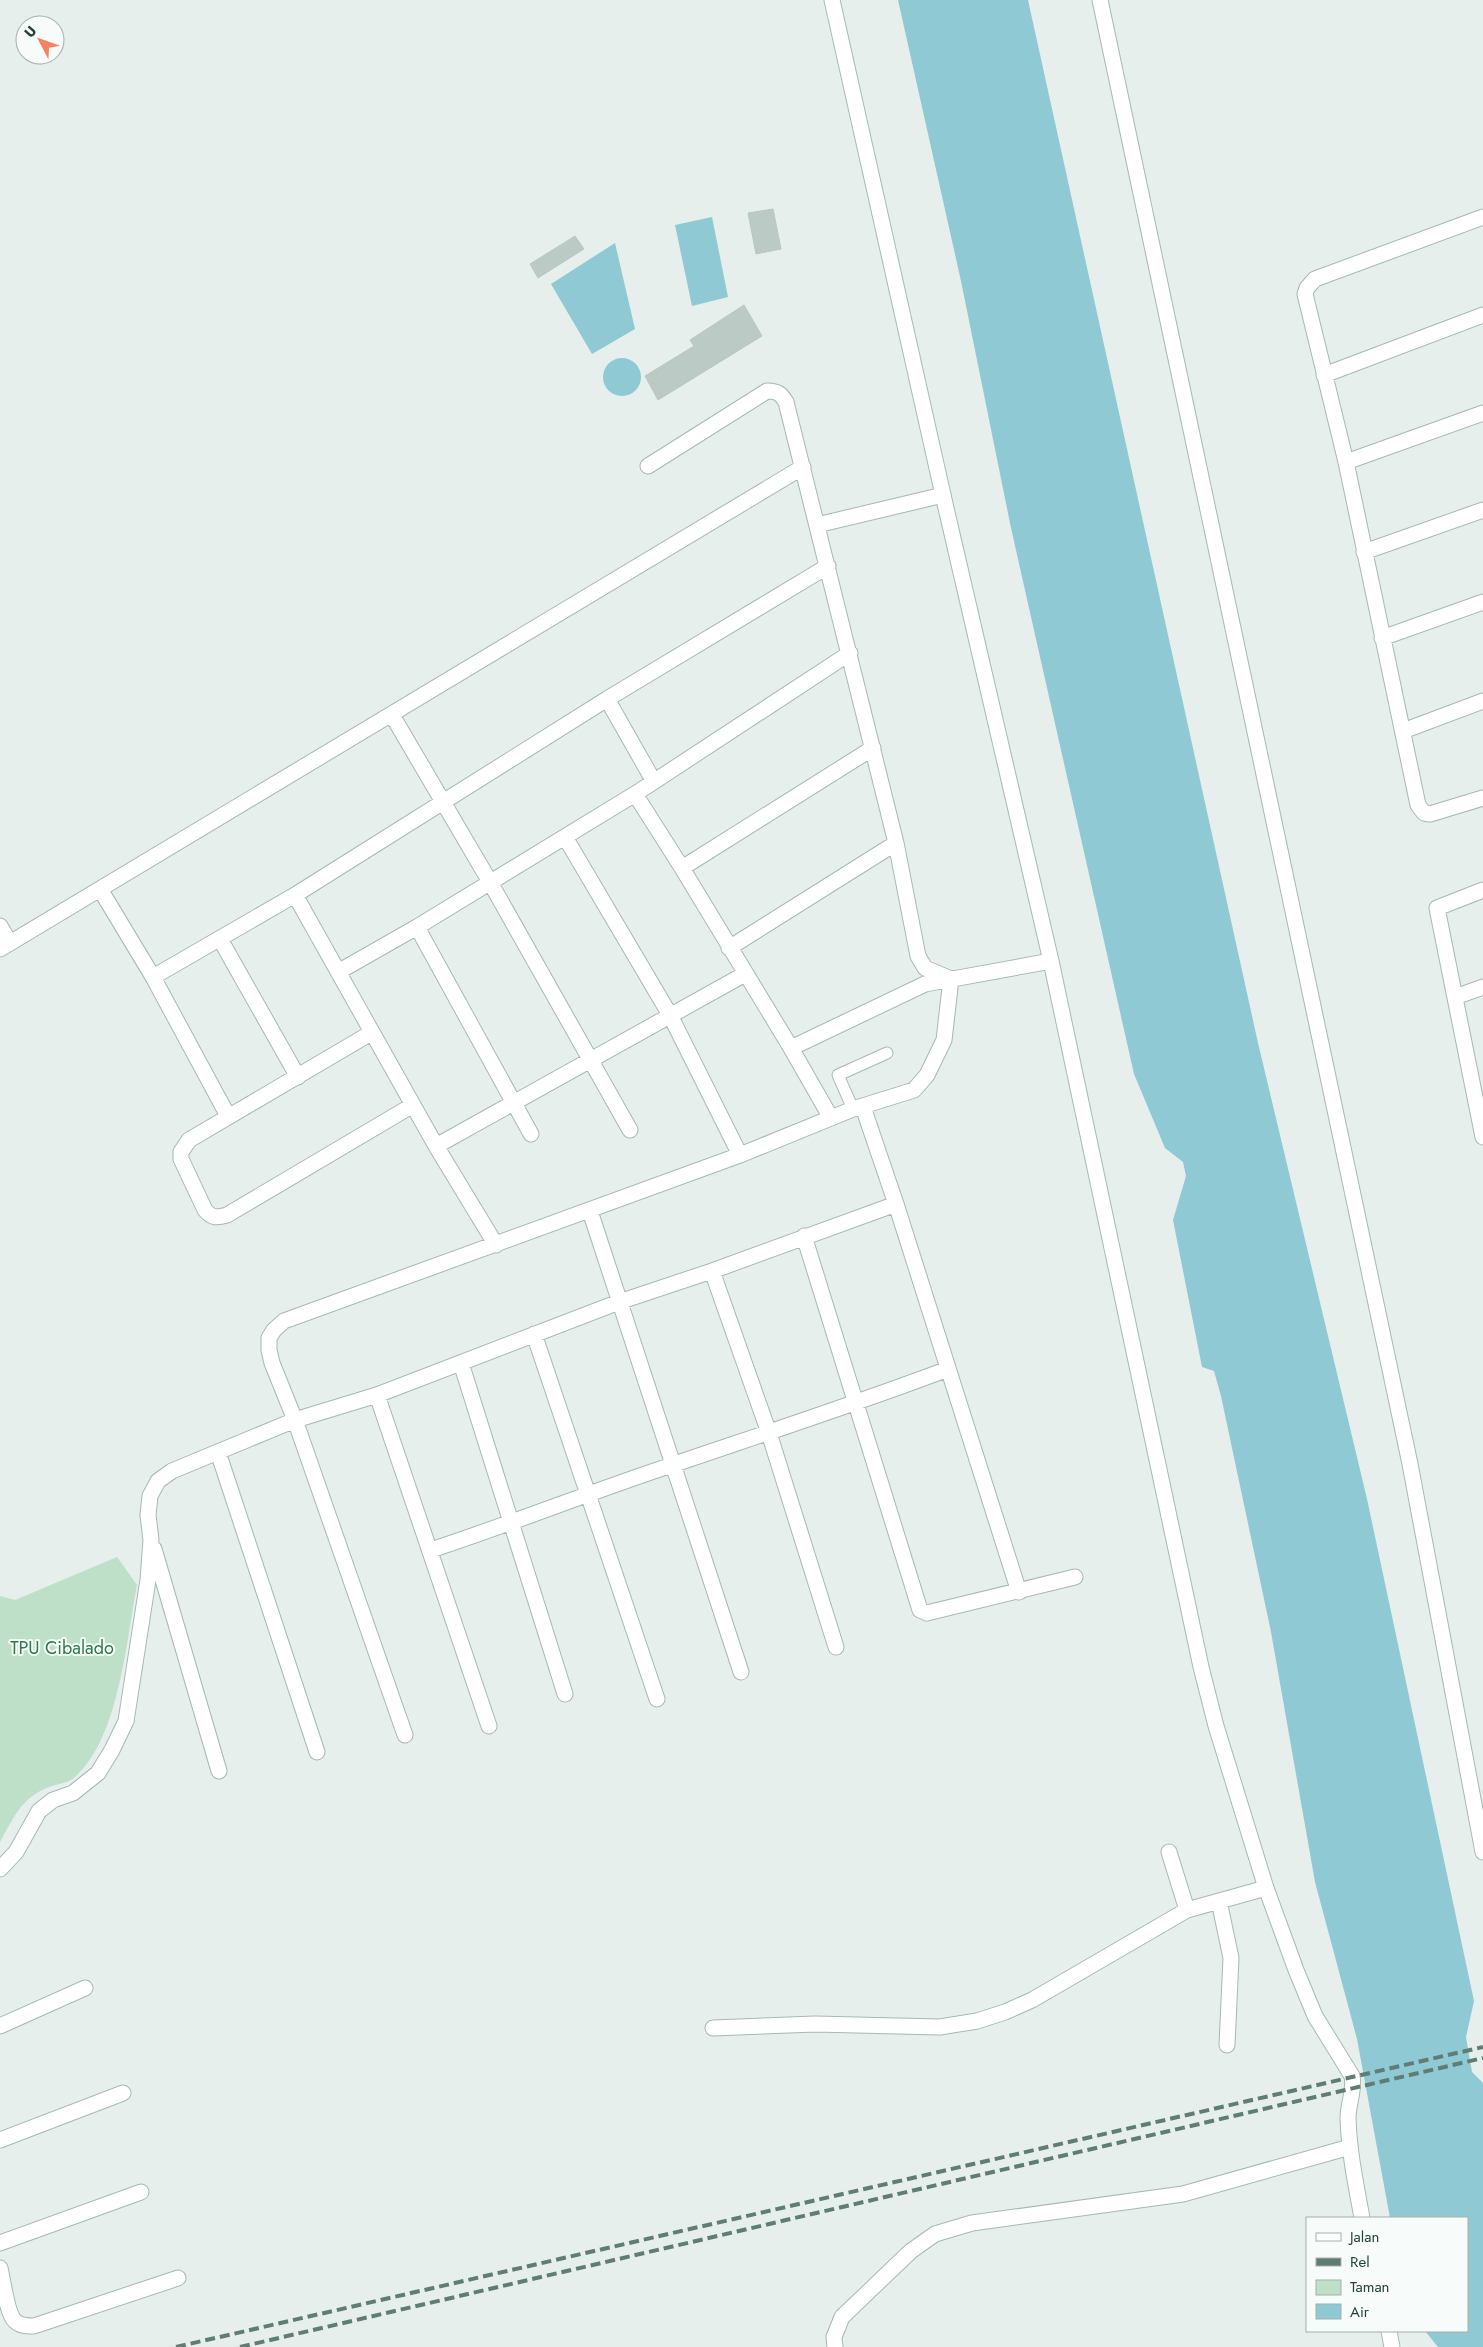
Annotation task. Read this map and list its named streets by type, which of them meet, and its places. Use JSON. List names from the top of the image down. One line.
{"parks":["TPU Cibalado"],"legend":["Jalan","Rel","Taman","Air"],"north":"top left"}
